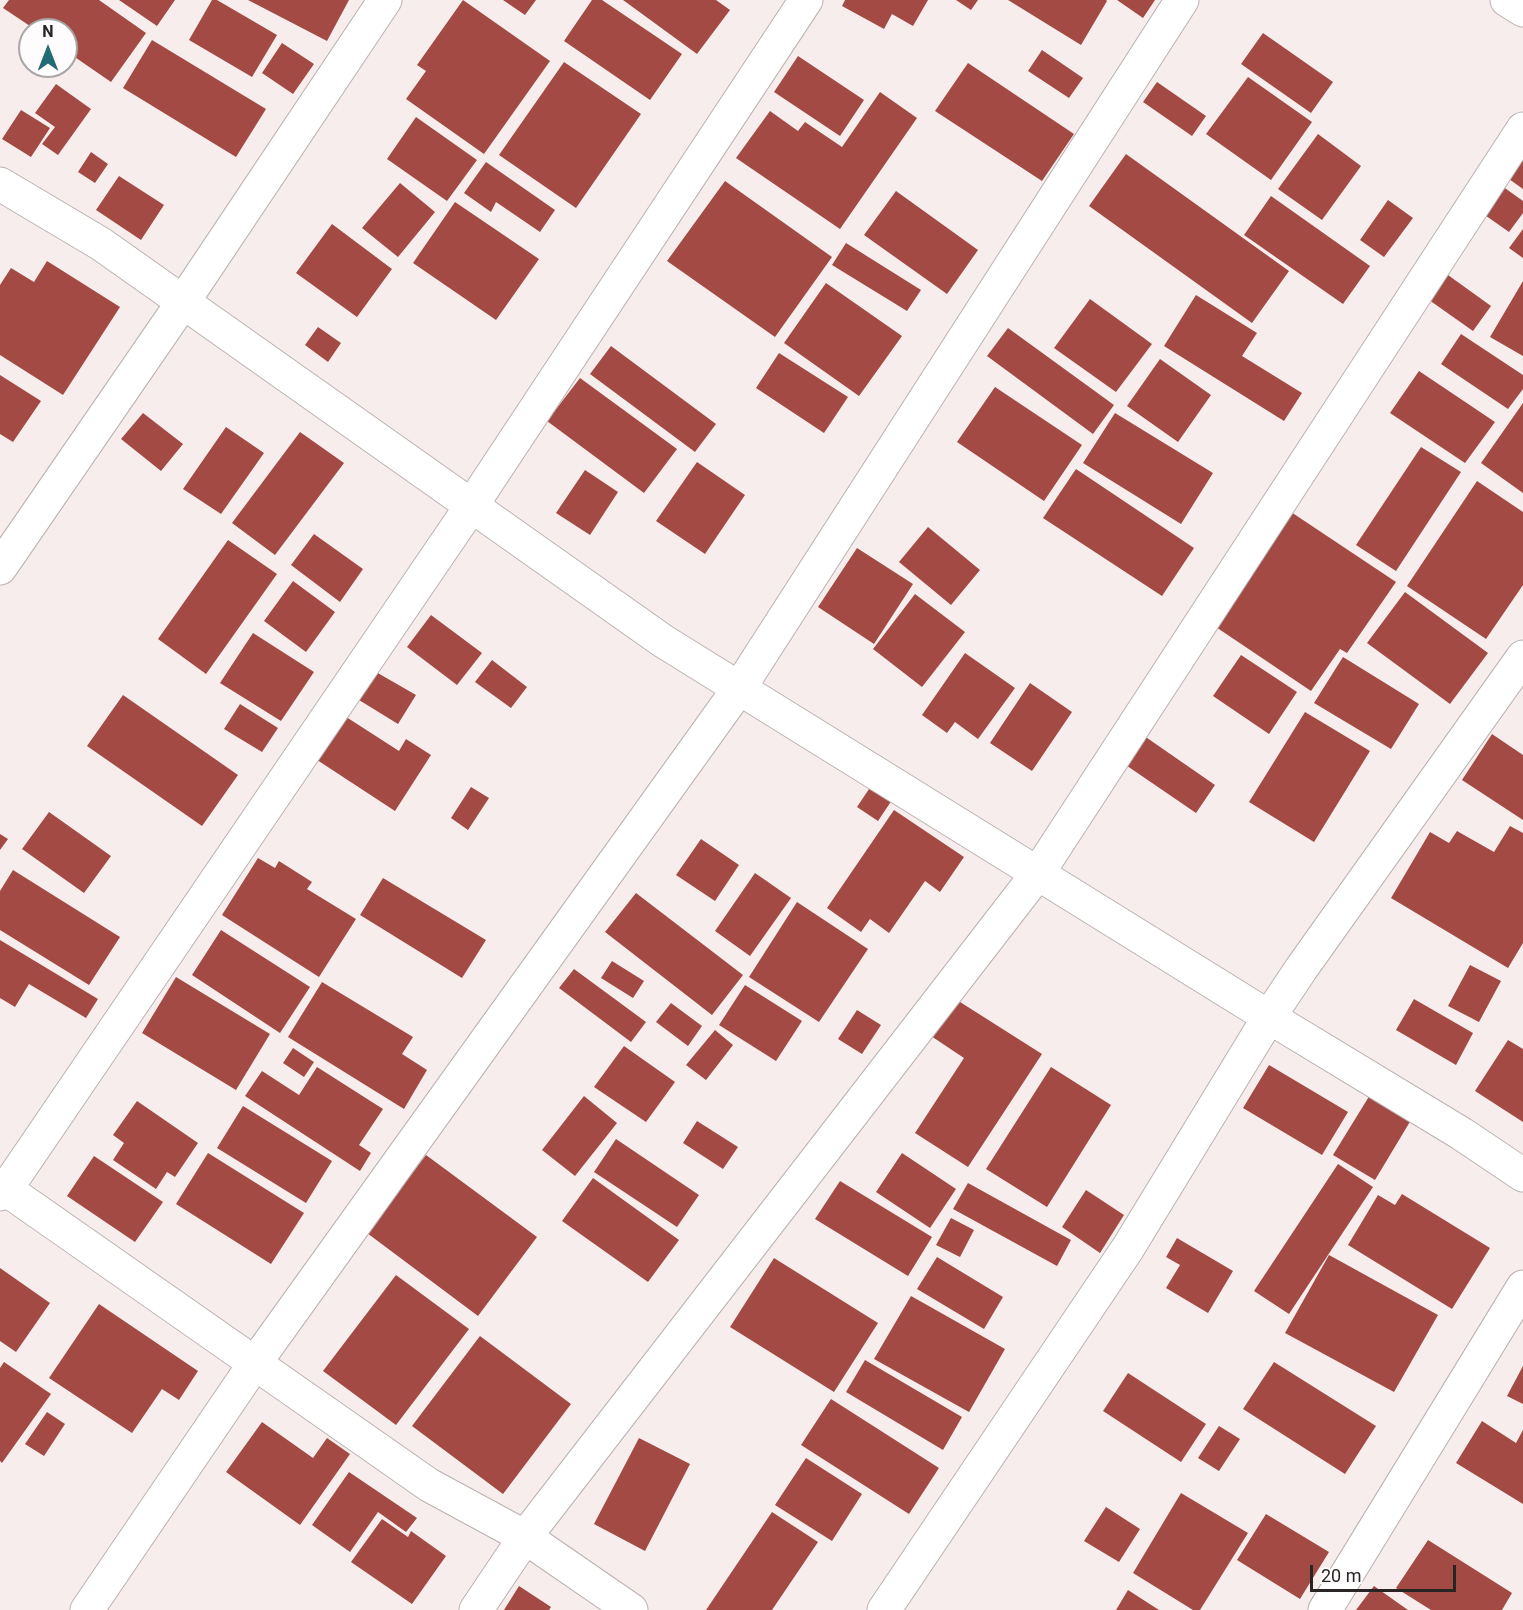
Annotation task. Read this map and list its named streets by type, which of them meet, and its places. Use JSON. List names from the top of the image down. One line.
{"scale_bar":"20 m","north":"top"}
